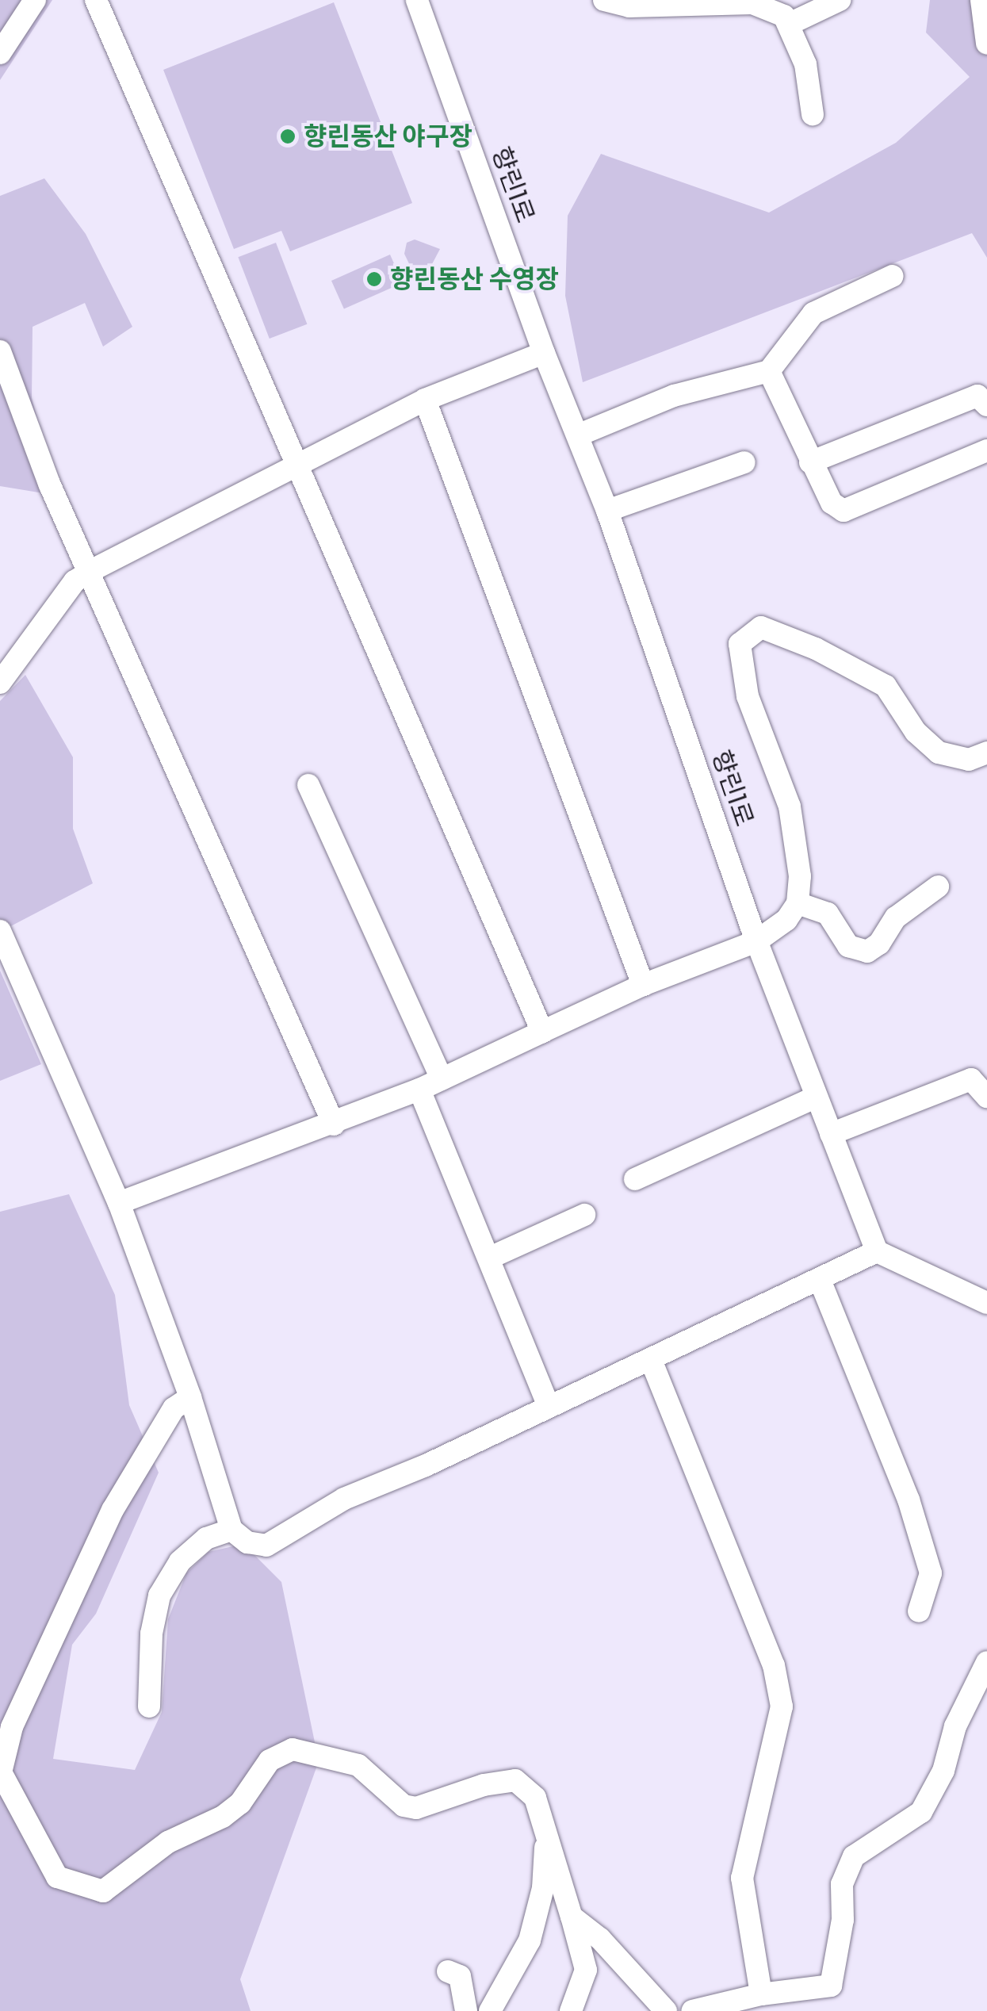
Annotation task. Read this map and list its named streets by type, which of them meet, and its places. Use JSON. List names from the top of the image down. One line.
{"streets":{"street":["향린1로"]},"places":["향린동산 야구장","향린동산 수영장"]}
